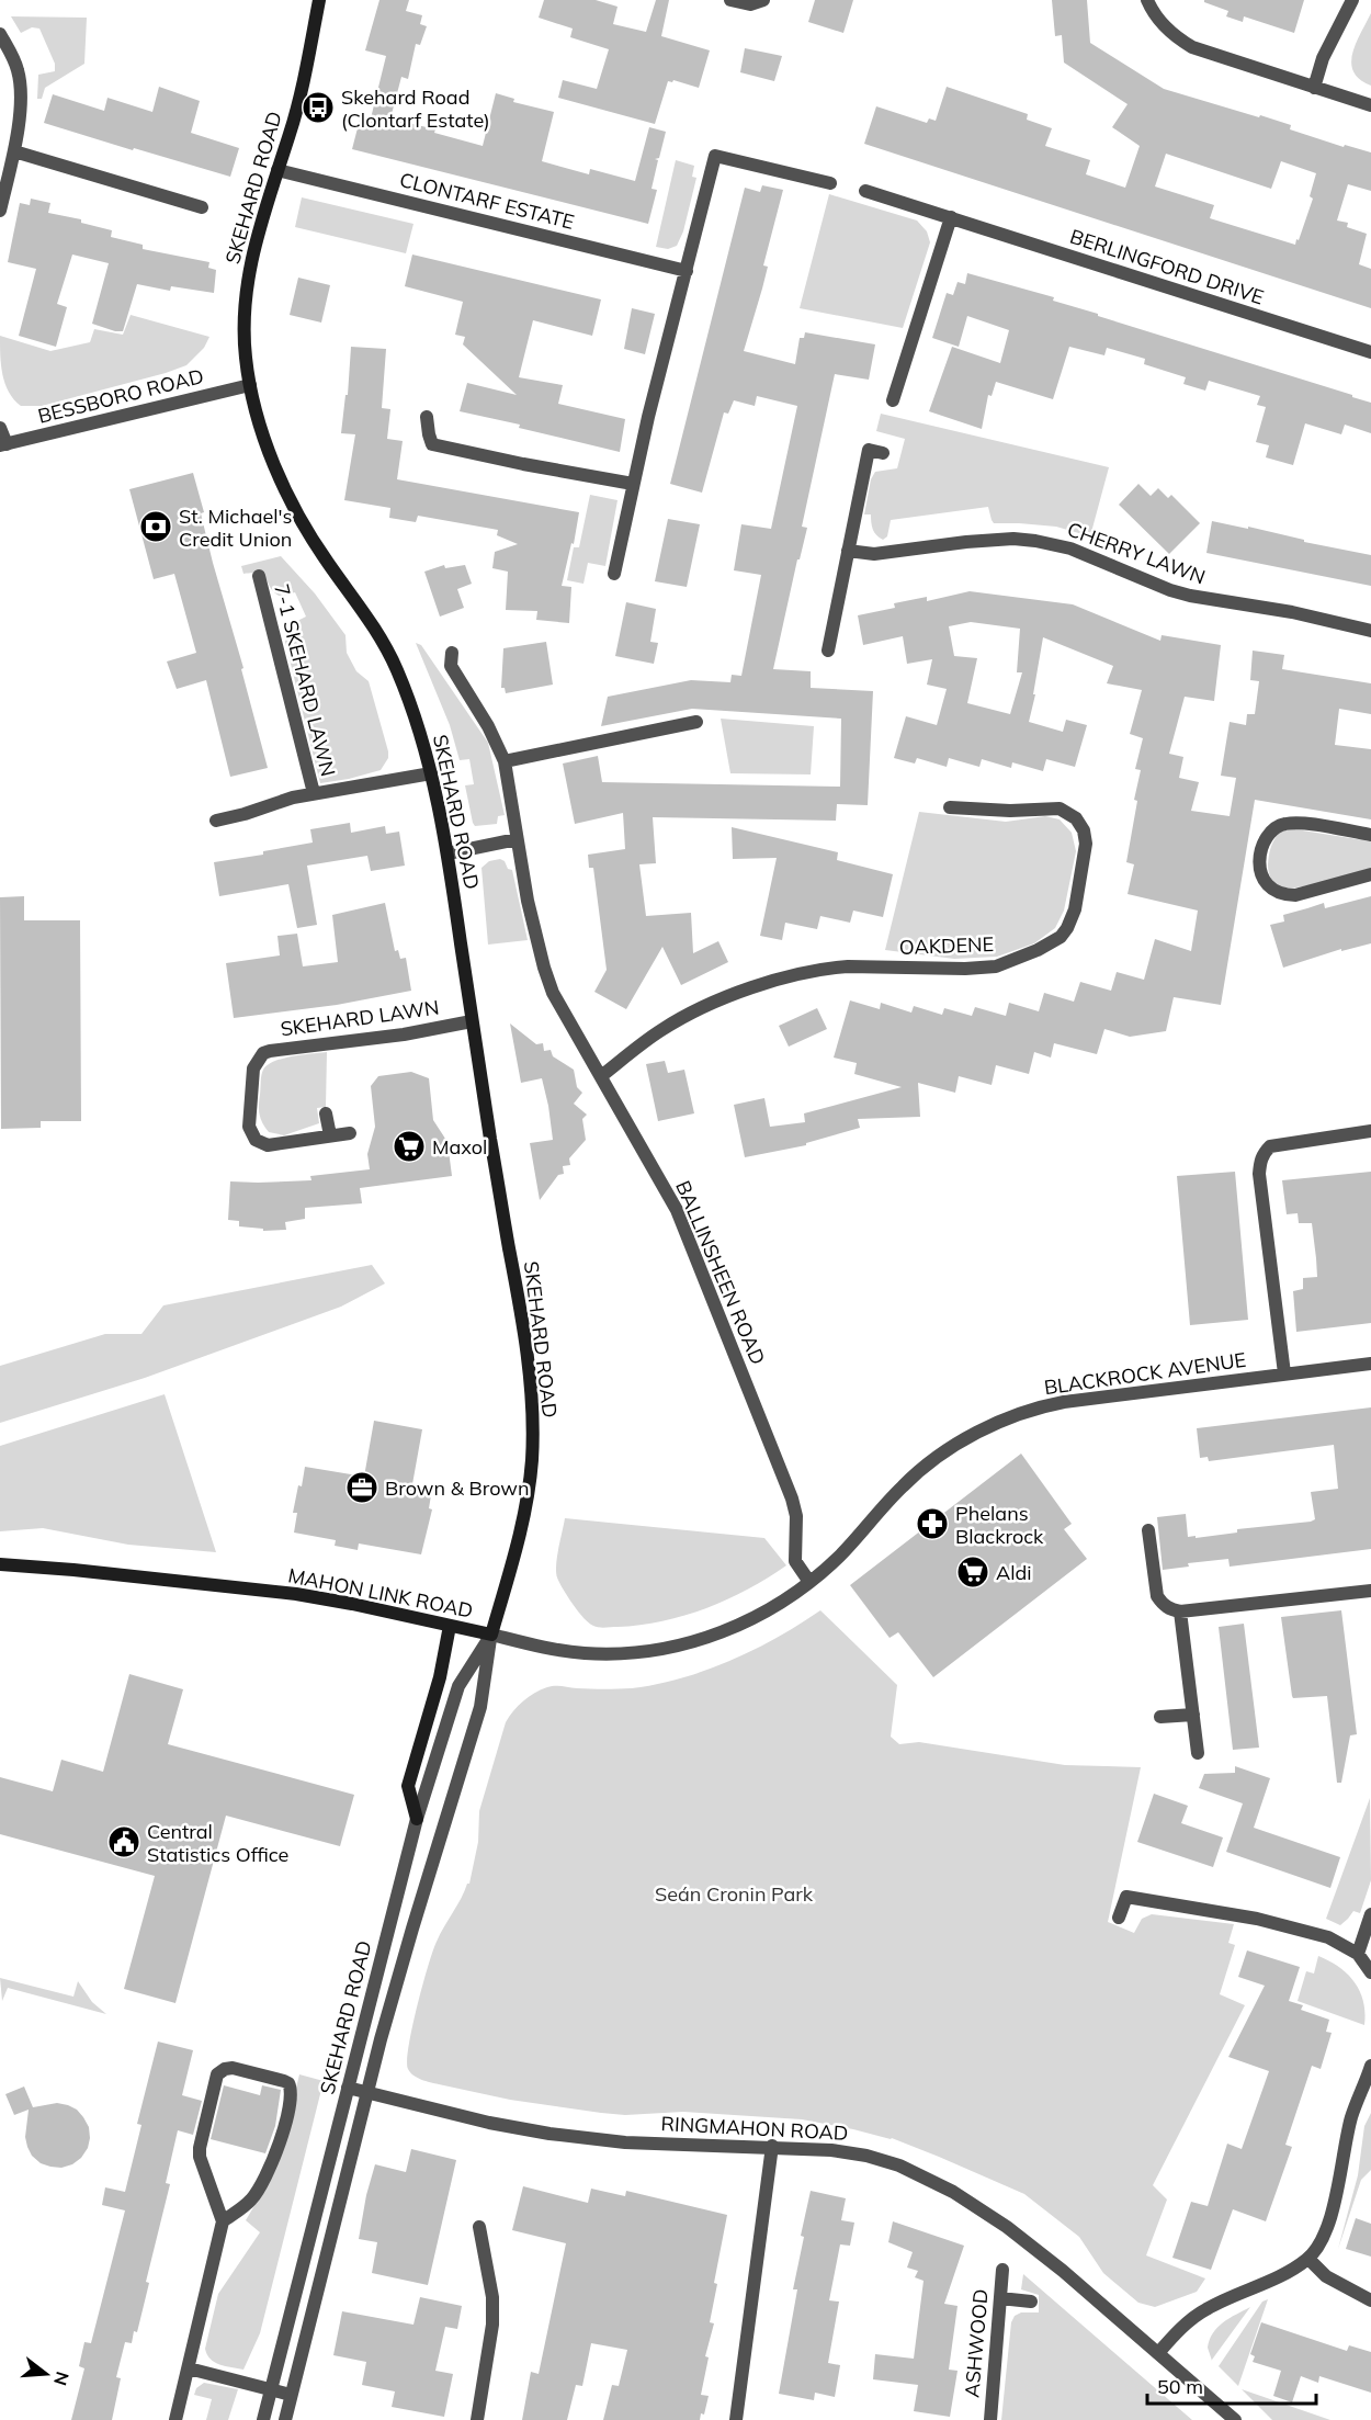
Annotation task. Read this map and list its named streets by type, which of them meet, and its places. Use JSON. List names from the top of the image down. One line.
{"streets":{"main road":["SKEHARD ROAD","MAHON LINK ROAD"],"street":["CLONTARF ESTATE","BERLINGFORD DRIVE","BESSBORO ROAD","CHERRY LAWN","7-1 SKEHARD LAWN","OAKDENE","SKEHARD LAWN","BALLINSHEEN ROAD","BLACKROCK AVENUE","RINGMAHON ROAD","ASHWOOD"]},"crossings":[["SKEHARD ROAD","CLONTARF ESTATE"],["SKEHARD ROAD","BESSBORO ROAD"],["SKEHARD ROAD","SKEHARD LAWN"],["SKEHARD ROAD","BLACKROCK AVENUE"],["SKEHARD ROAD","MAHON LINK ROAD"],["SKEHARD ROAD","RINGMAHON ROAD"],["OAKDENE","BALLINSHEEN ROAD"],["BALLINSHEEN ROAD","BLACKROCK AVENUE"],["BLACKROCK AVENUE","MAHON LINK ROAD"]],"parks":["Seán Cronin Park"],"places":{"bus stop":["Skehard Road (Clontarf Estate)"],"bank":["St. Michael's Credit Union"],"supermarket":["Maxol","Aldi"],"office":["Brown & Brown"],"pharmacy":["Phelans Blackrock"],"public building":["Central Statistics Office"]},"scale_bar":"50 m","north":"right"}
